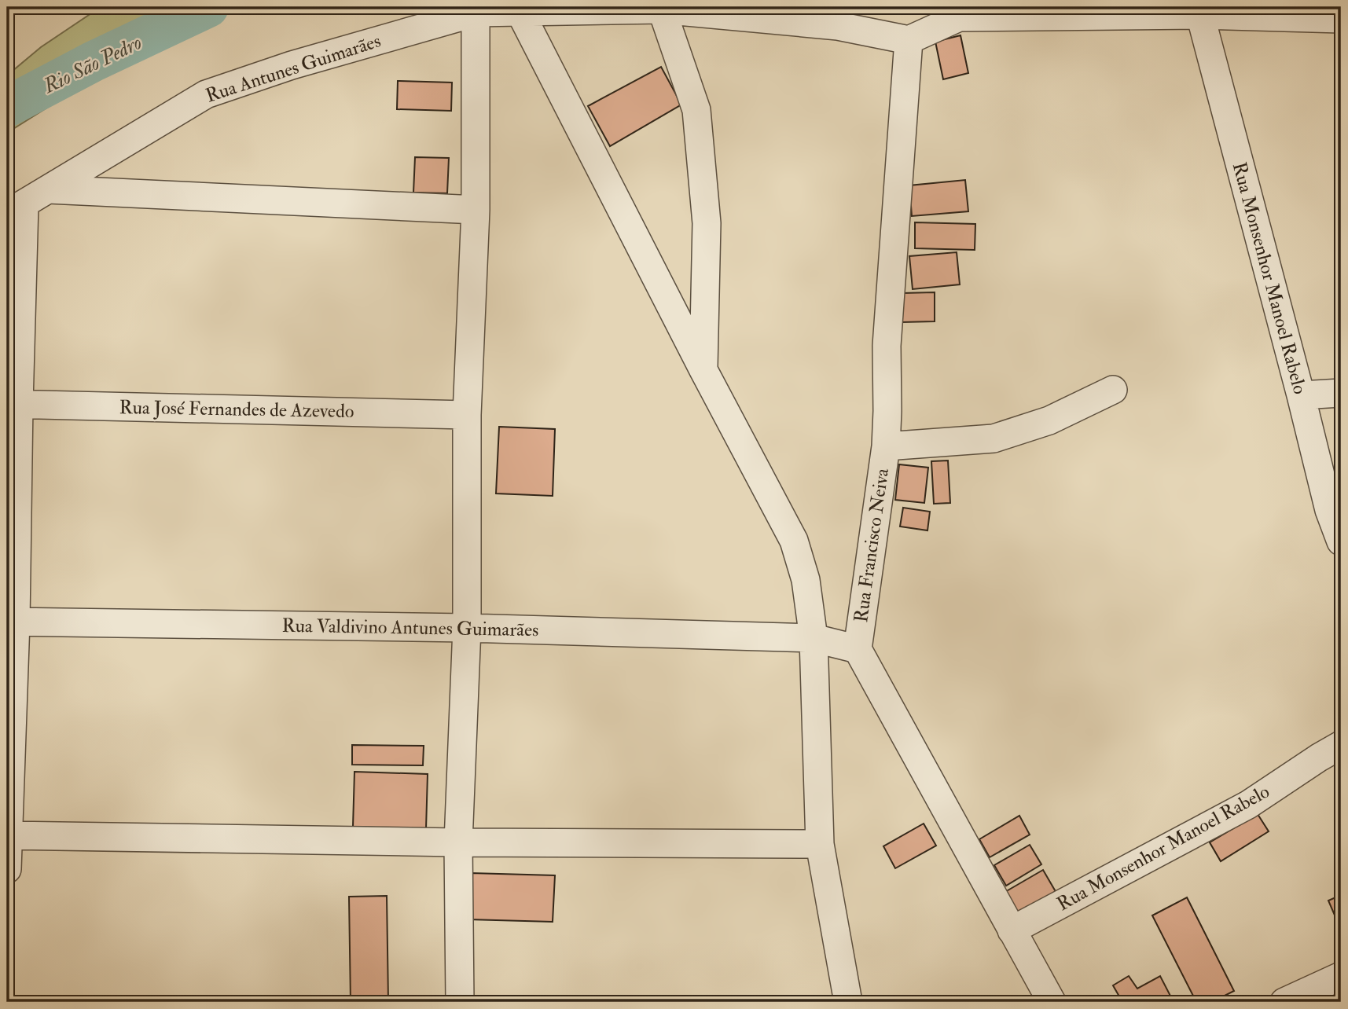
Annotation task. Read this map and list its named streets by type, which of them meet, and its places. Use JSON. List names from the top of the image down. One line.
{"streets":{"street":["Rua Antunes Guimarães","Rua Monsenhor Manoel Rabelo","Rua José Fernandes de Azevedo","Rua Francisco Neiva","Rua Valdivino Antunes Guimarães"]},"crossings":[["Rua Antunes Guimarães","Rua Francisco Neiva"],["Rua Monsenhor Manoel Rabelo","Rua Francisco Neiva"],["Rua Francisco Neiva","Rua Valdivino Antunes Guimarães"]],"water":["Rio São Pedro"]}
